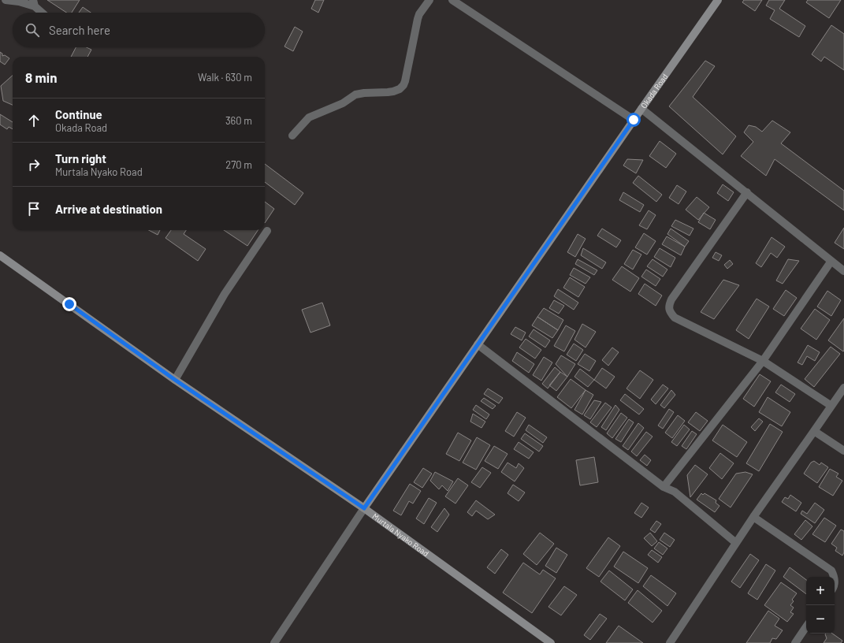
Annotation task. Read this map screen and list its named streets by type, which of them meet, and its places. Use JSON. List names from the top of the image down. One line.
{"streets":{"street":["Okada Road","Murtala Nyako Road"]},"crossings":[["Okada Road","Murtala Nyako Road"]],"page":{"search":"Search here","heading":["8 min","Walk · 630 m"],"list":[["Continue","Okada Road","360 m"],["Turn right","Murtala Nyako Road","270 m"],"Arrive at destination"],"map_buttons":["+","−"]}}
